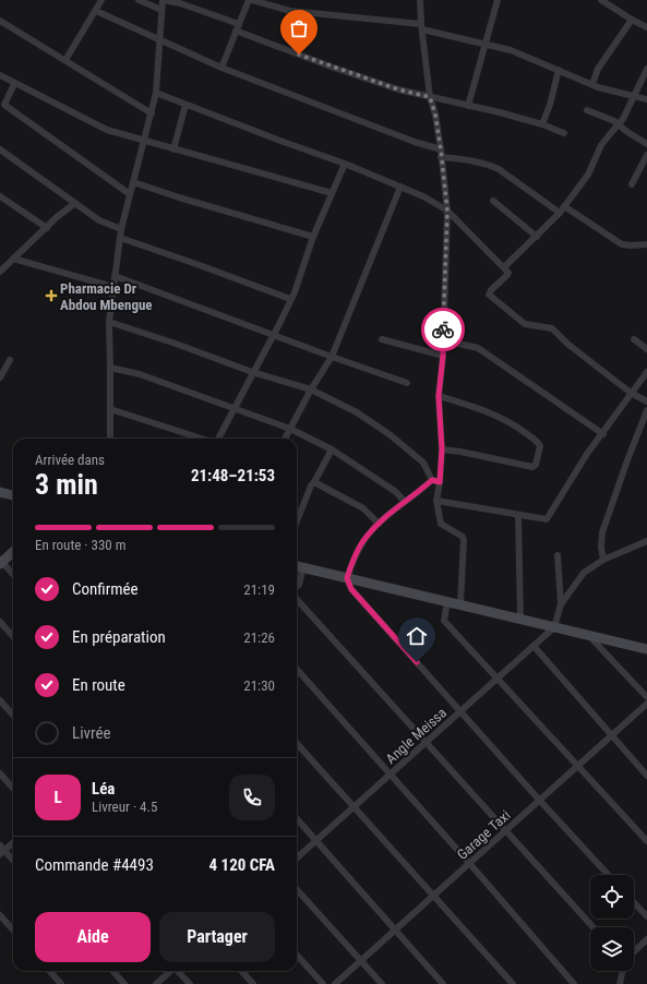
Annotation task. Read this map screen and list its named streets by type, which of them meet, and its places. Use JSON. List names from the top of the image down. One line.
{"streets":{"street":["Angle Meissa","Garage Taxi"]},"places":{"health":["Pharmacie Dr Abdou Mbengue"]},"page":{"heading":["3 min","Arrivée dans","21:48–21:53"],"panel":["Léa","Livreur · 4.5","Commande #4493","4 120 CFA"],"bar":"En route · 330 m","list":[["Confirmée","21:19"],["En préparation","21:26"],["En route","21:30"],"Livrée"],"round":"L","buttons":["Aide","Partager"]}}
